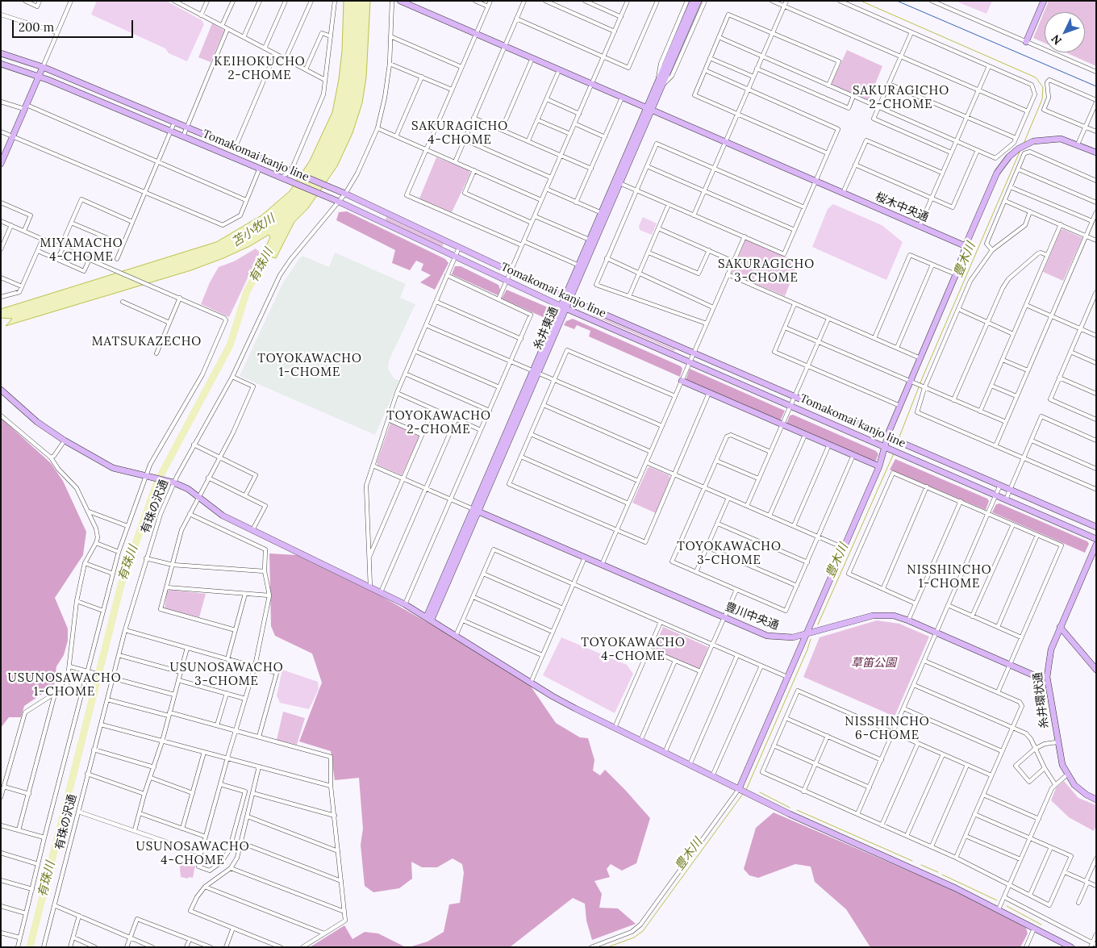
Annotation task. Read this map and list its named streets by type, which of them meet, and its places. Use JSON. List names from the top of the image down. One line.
{"streets":{"street":["Tomakomai kanjo line","桜木中央通","糸井東通","有珠の沢通","豊川中央通","糸井環状通"]},"crossings":[["Tomakomai kanjo line","糸井東通"],["Tomakomai kanjo line","有珠の沢通"],["桜木中央通","糸井東通"],["糸井東通","豊川中央通"],["豊川中央通","糸井環状通"]],"districts":["KEIHOKUCHO 2-CHOME","SAKURAGICHO 2-CHOME","SAKURAGICHO 4-CHOME","MIYAMACHO 4-CHOME","SAKURAGICHO 3-CHOME","MATSUKAZECHO","TOYOKAWACHO 1-CHOME","TOYOKAWACHO 2-CHOME","TOYOKAWACHO 3-CHOME","NISSHINCHO 1-CHOME","TOYOKAWACHO 4-CHOME","USUNOSAWACHO 3-CHOME","USUNOSAWACHO 1-CHOME","NISSHINCHO 6-CHOME","USUNOSAWACHO 4-CHOME"],"water":["苫小牧川","豊木川","有珠川"],"parks":["草笛公園"],"scale_bar":"200 m","north":"bottom left"}
